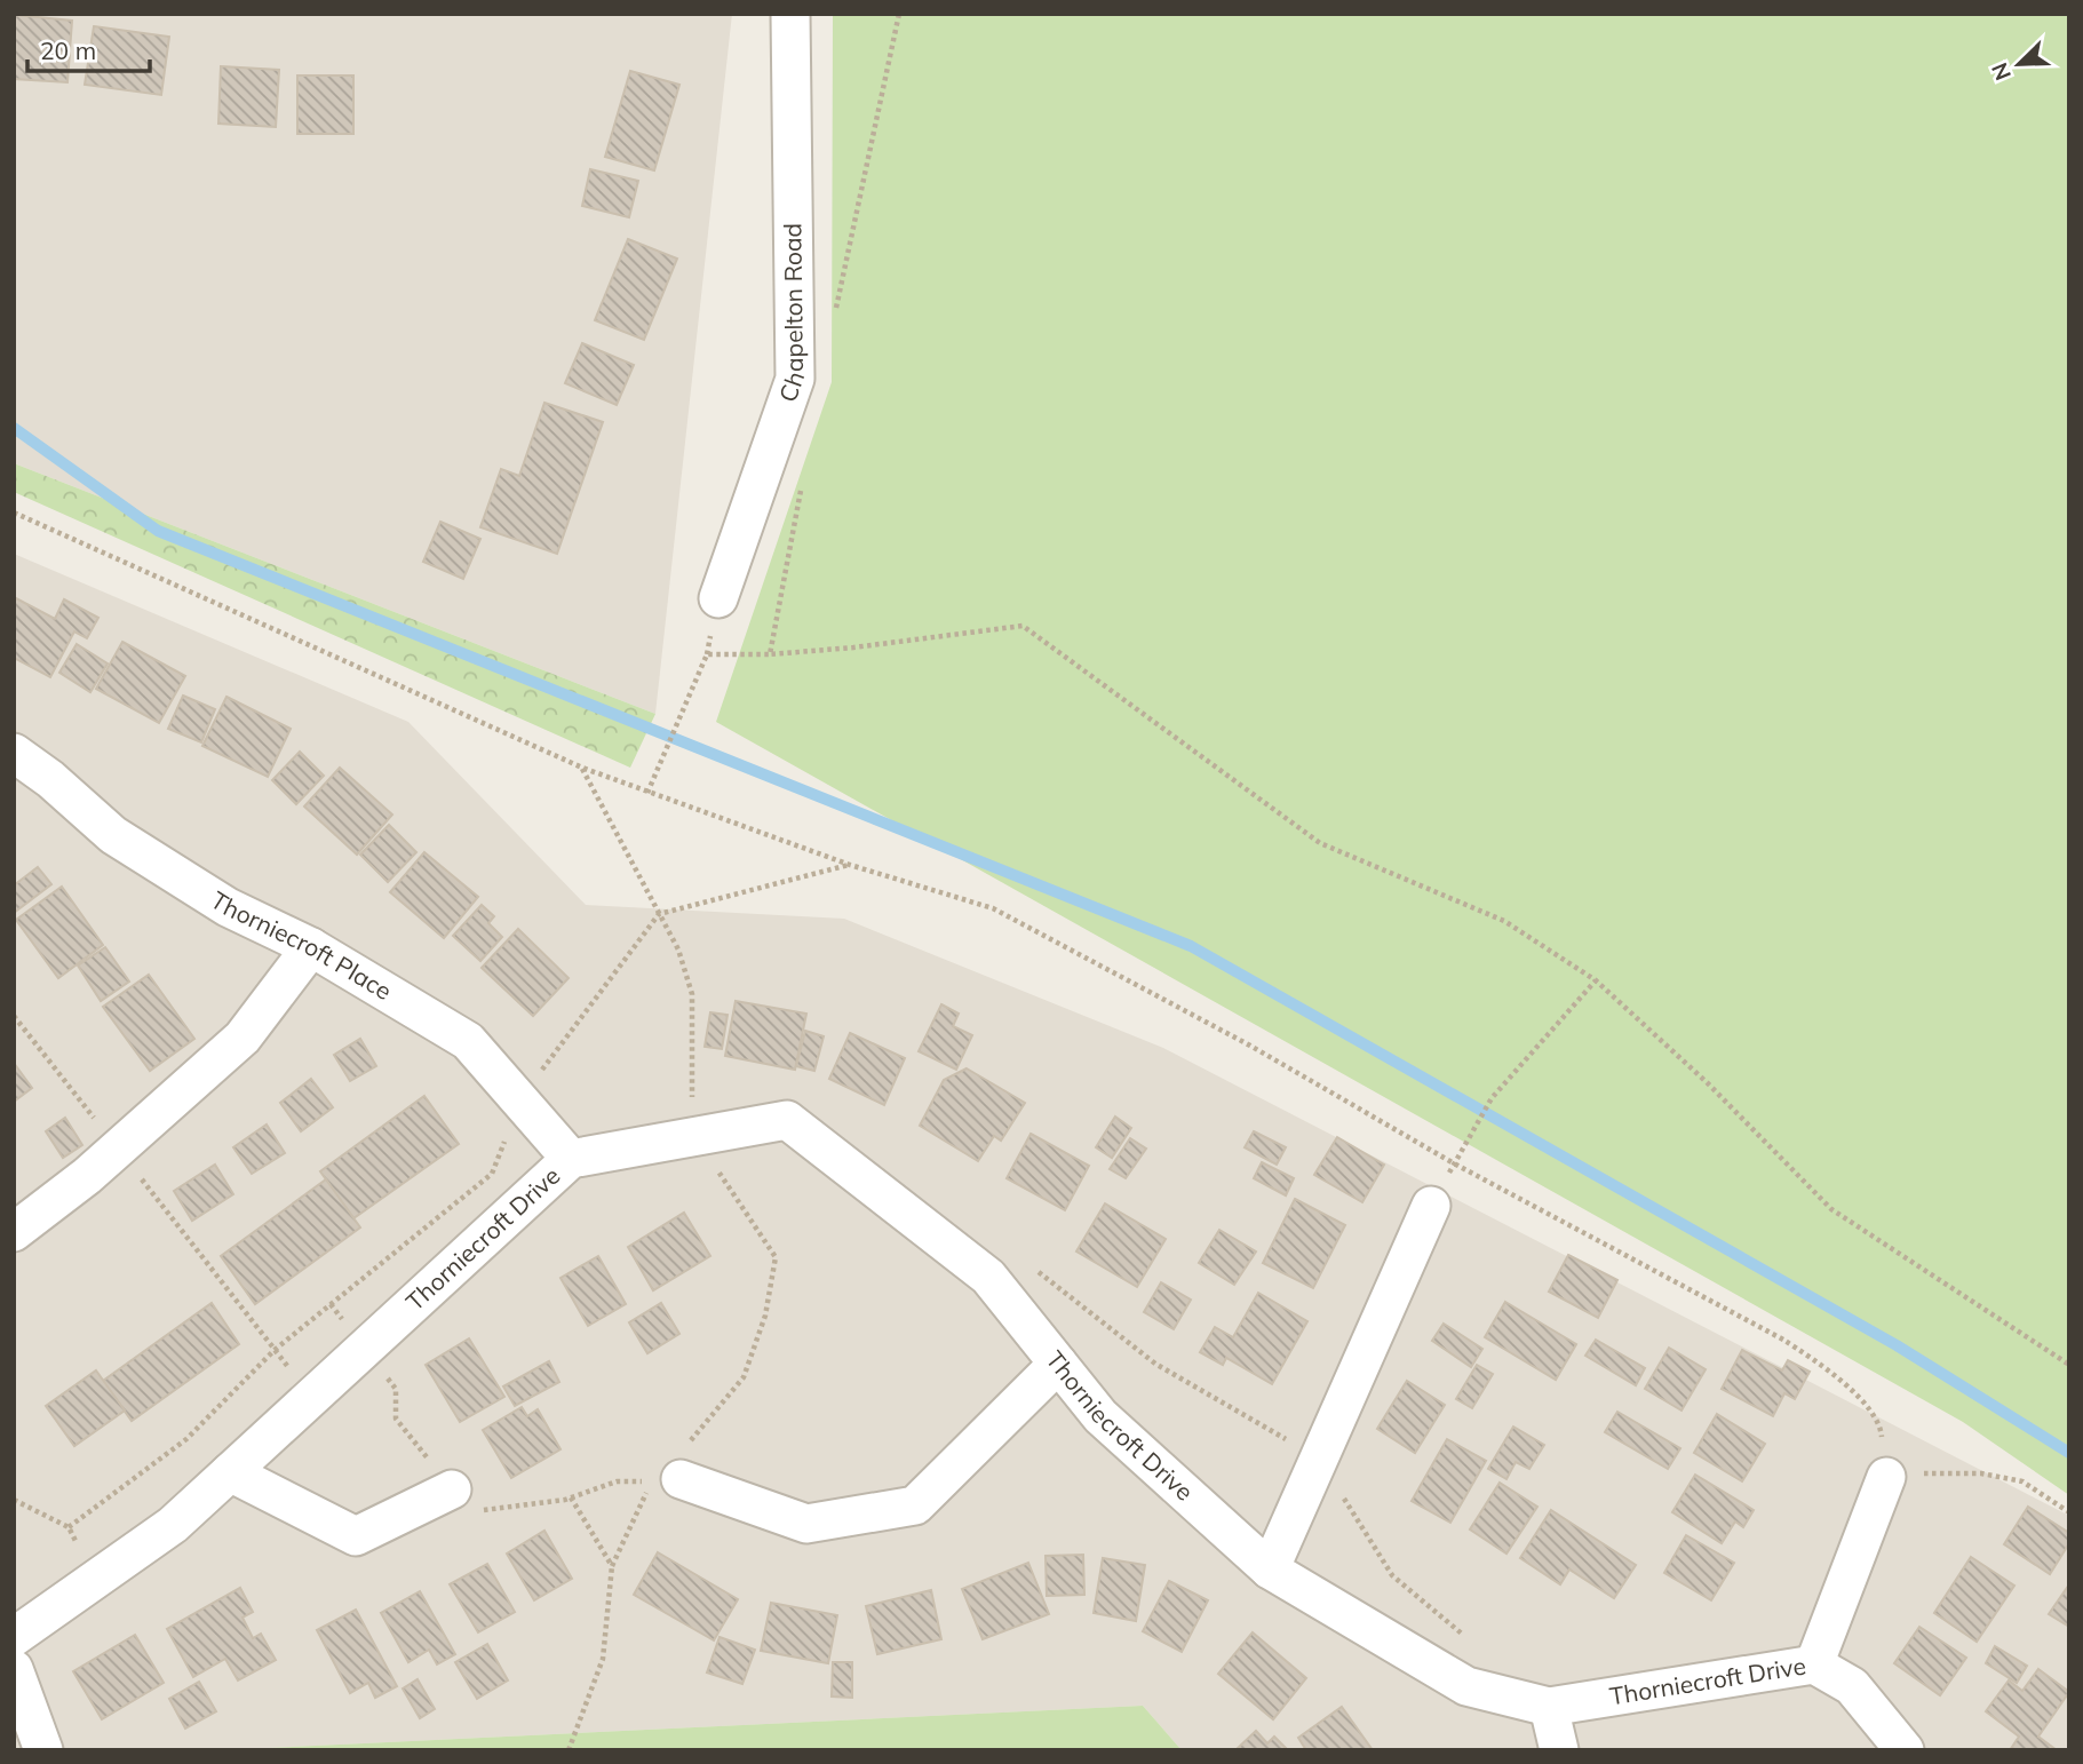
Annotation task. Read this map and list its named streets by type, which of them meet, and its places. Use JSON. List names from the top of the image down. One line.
{"streets":{"street":["Chapelton Road","Thorniecroft Place","Thorniecroft Drive"]},"crossings":[["Thorniecroft Place","Thorniecroft Drive"]],"scale_bar":"20 m","north":"bottom left"}
